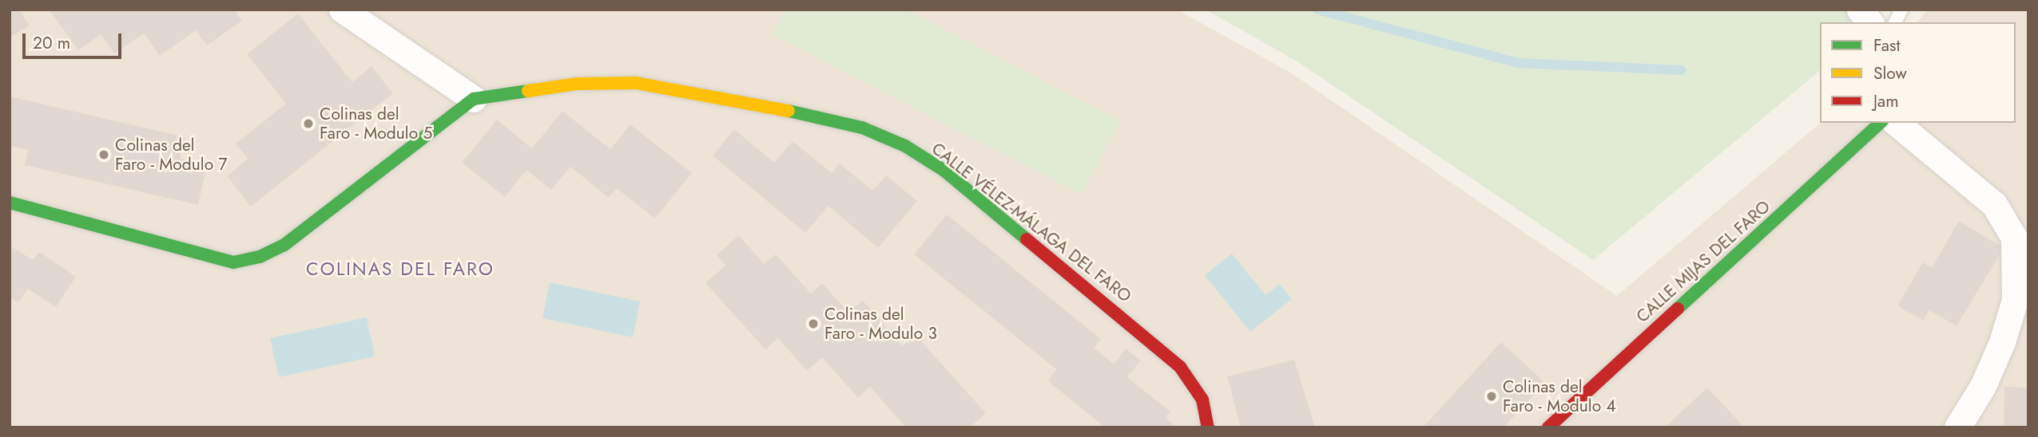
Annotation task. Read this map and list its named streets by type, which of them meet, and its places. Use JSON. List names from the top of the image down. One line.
{"streets":{"street":["CALLE VÉLEZ-MÁLAGA DEL FARO","CALLE MIJAS DEL FARO"]},"districts":["COLINAS DEL FARO"],"places":["Colinas del Faro - Modulo 5","Colinas del Faro - Modulo 7","Colinas del Faro - Modulo 3","Colinas del Faro - Modulo 4"],"legend":["Fast","Slow","Jam"],"scale_bar":"20 m"}
